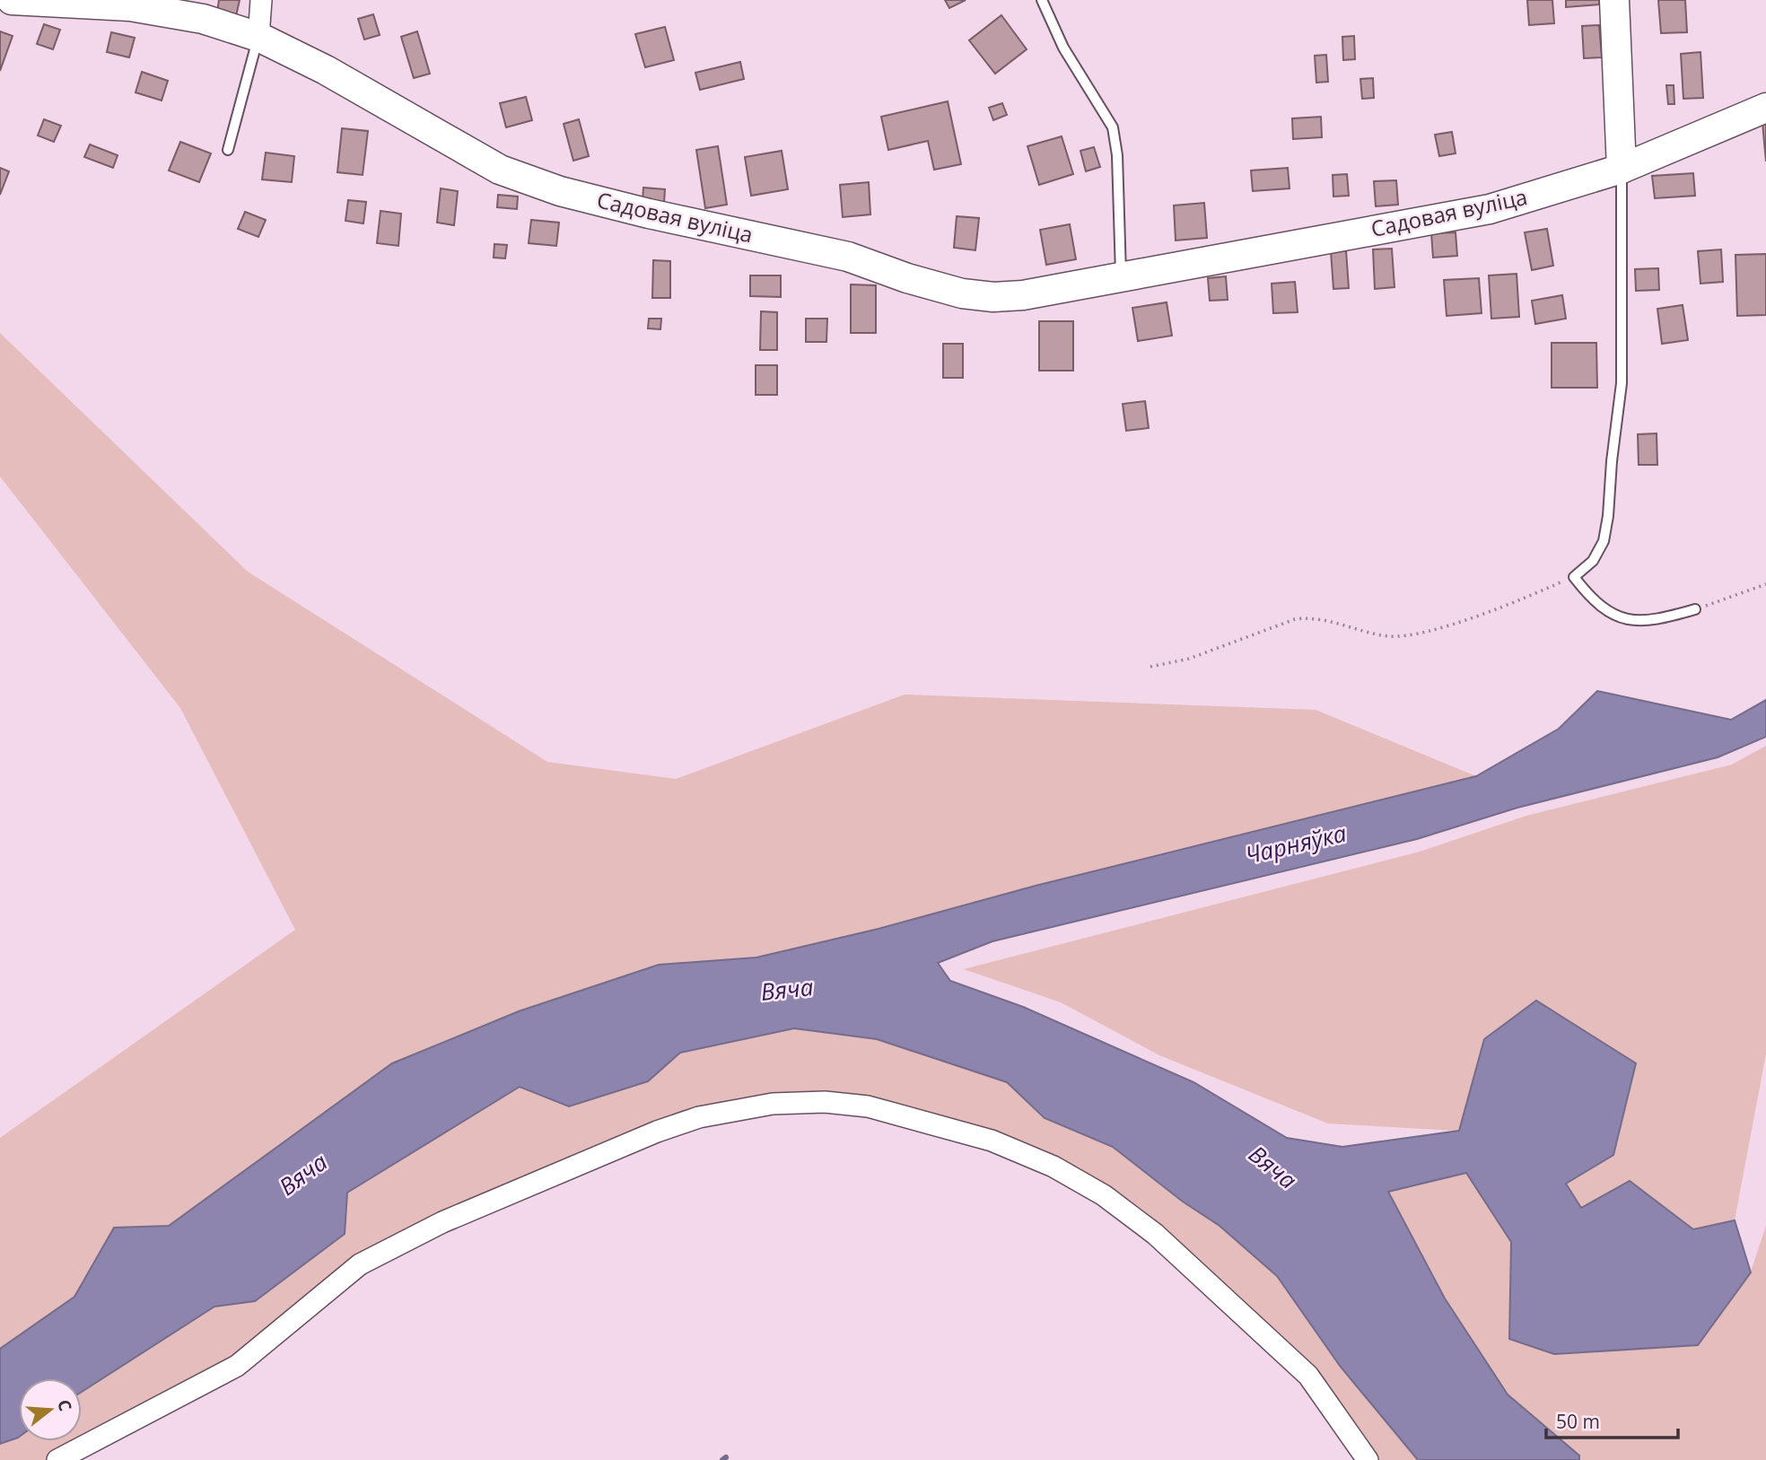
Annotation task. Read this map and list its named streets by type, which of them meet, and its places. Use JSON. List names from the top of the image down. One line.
{"streets":{"street":["Садовая вуліца"]},"water":["Чарняўка","Вяча"],"scale_bar":"50 m","north":"right"}
